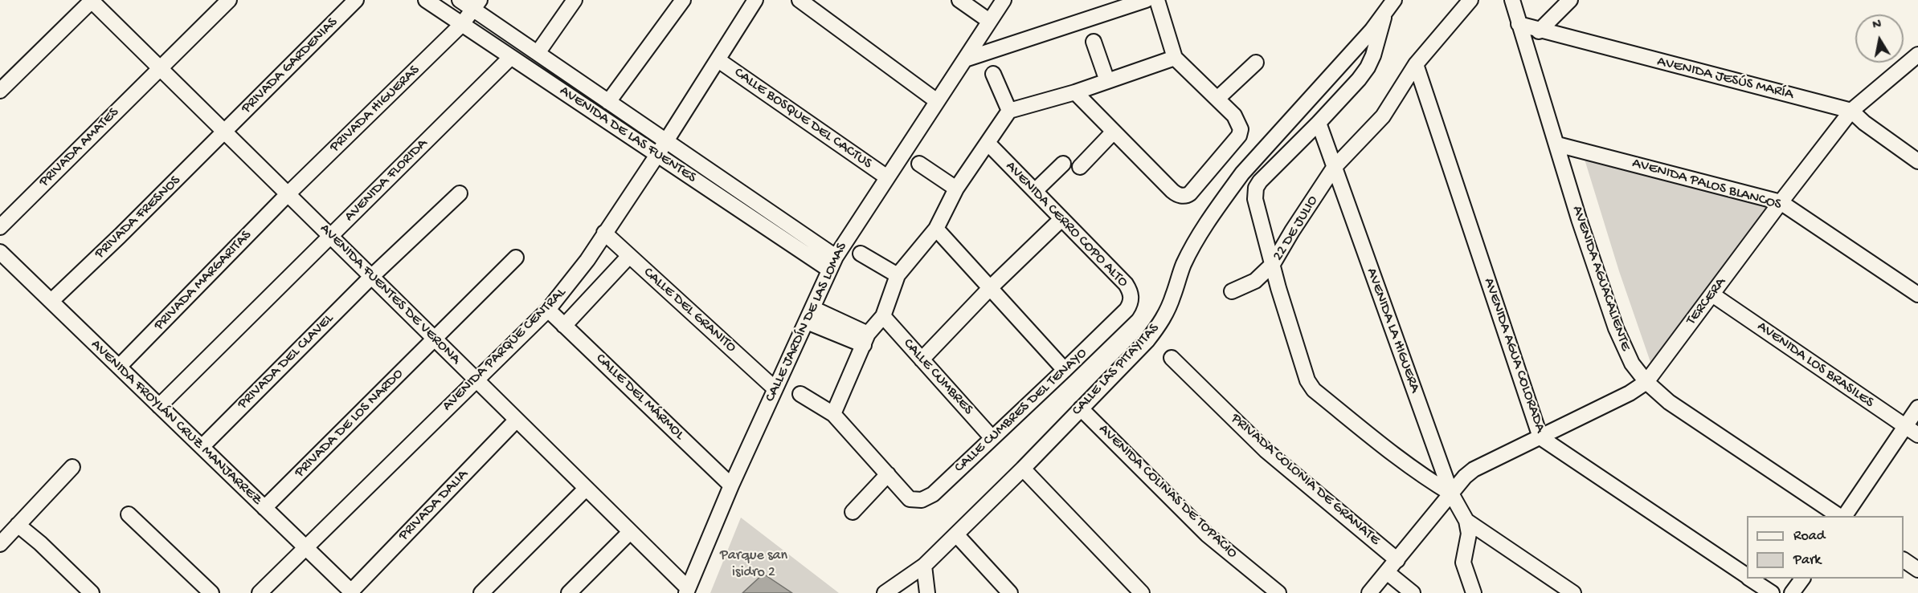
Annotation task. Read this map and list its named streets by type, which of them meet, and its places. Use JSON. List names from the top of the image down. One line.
{"streets":{"street":["PRIVADA GARDENIAS","AVENIDA JESÚS MARÍA","PRIVADA HIGUERAS","CALLE BOSQUE DEL CACTUS","AVENIDA DE LAS FUENTES","PRIVADA AMATES","AVENIDA FLORIDA","AVENIDA PALOS BLANCOS","PRIVADA FRESNOS","AVENIDA CERRO COPO ALTO","22 DE JULIO","AVENIDA AGUACALIENTE","PRIVADA MARGARITAS","AVENIDA FUENTES DE VERONA","TERCERA","CALLE DEL GRANITO","CALLE JARDÍN DE LAS LOMAS","AVENIDA LA HIGUERA","AVENIDA PARQUE CENTRAL","AVENIDA AGUA COLORADA","PRIVADA DEL CLAVEL","AVENIDA LOS BRASILES","CALLE LAS PITAYITAS","CALLE CUMBRES","CALLE DEL MÁRMOL","CALLE CUMBRES DEL TENAYO","AVENIDA FROYLÁN CRUZ MANJARREZ","PRIVADA DE LOS NARDO","PRIVADA COLONIA DE GRANATE","AVENIDA COLINAS DE TOPACIO","PRIVADA DALIA"]},"crossings":[["PRIVADA GARDENIAS","PRIVADA FRESNOS"],["PRIVADA GARDENIAS","AVENIDA FUENTES DE VERONA"],["AVENIDA JESÚS MARÍA","AVENIDA AGUACALIENTE"],["AVENIDA JESÚS MARÍA","TERCERA"],["PRIVADA HIGUERAS","AVENIDA DE LAS FUENTES"],["PRIVADA HIGUERAS","PRIVADA MARGARITAS"],["PRIVADA HIGUERAS","AVENIDA FUENTES DE VERONA"],["CALLE BOSQUE DEL CACTUS","CALLE JARDÍN DE LAS LOMAS"],["CALLE BOSQUE DEL CACTUS","AVENIDA PARQUE CENTRAL"],["AVENIDA DE LAS FUENTES","AVENIDA FLORIDA"],["AVENIDA DE LAS FUENTES","CALLE JARDÍN DE LAS LOMAS"],["AVENIDA DE LAS FUENTES","AVENIDA PARQUE CENTRAL"],["PRIVADA AMATES","AVENIDA FUENTES DE VERONA"],["AVENIDA FLORIDA","AVENIDA FUENTES DE VERONA"],["AVENIDA FLORIDA","AVENIDA FROYLÁN CRUZ MANJARREZ"],["AVENIDA PALOS BLANCOS","AVENIDA AGUACALIENTE"],["AVENIDA PALOS BLANCOS","TERCERA"],["PRIVADA FRESNOS","AVENIDA FUENTES DE VERONA"],["PRIVADA FRESNOS","AVENIDA FROYLÁN CRUZ MANJARREZ"],["AVENIDA CERRO COPO ALTO","CALLE CUMBRES DEL TENAYO"],["22 DE JULIO","TERCERA"],["22 DE JULIO","AVENIDA LA HIGUERA"],["22 DE JULIO","AVENIDA AGUA COLORADA"],["AVENIDA AGUACALIENTE","TERCERA"],["PRIVADA MARGARITAS","AVENIDA FUENTES DE VERONA"],["PRIVADA MARGARITAS","AVENIDA FROYLÁN CRUZ MANJARREZ"],["AVENIDA FUENTES DE VERONA","CALLE JARDÍN DE LAS LOMAS"],["AVENIDA FUENTES DE VERONA","AVENIDA PARQUE CENTRAL"],["AVENIDA FUENTES DE VERONA","PRIVADA DEL CLAVEL"],["AVENIDA FUENTES DE VERONA","PRIVADA DE LOS NARDO"],["AVENIDA FUENTES DE VERONA","PRIVADA DALIA"],["TERCERA","AVENIDA LA HIGUERA"],["TERCERA","AVENIDA AGUA COLORADA"],["TERCERA","AVENIDA LOS BRASILES"],["TERCERA","PRIVADA COLONIA DE GRANATE"],["CALLE DEL GRANITO","CALLE JARDÍN DE LAS LOMAS"],["CALLE DEL GRANITO","AVENIDA PARQUE CENTRAL"],["CALLE JARDÍN DE LAS LOMAS","CALLE DEL MÁRMOL"],["AVENIDA PARQUE CENTRAL","CALLE DEL MÁRMOL"],["AVENIDA PARQUE CENTRAL","AVENIDA FROYLÁN CRUZ MANJARREZ"],["PRIVADA DEL CLAVEL","AVENIDA FROYLÁN CRUZ MANJARREZ"],["CALLE LAS PITAYITAS","AVENIDA COLINAS DE TOPACIO"],["CALLE CUMBRES","CALLE CUMBRES DEL TENAYO"],["AVENIDA FROYLÁN CRUZ MANJARREZ","PRIVADA DE LOS NARDO"],["AVENIDA FROYLÁN CRUZ MANJARREZ","PRIVADA DALIA"]],"parks":["Parque san isidro 2"],"legend":["Road","Park"],"north":"top"}
